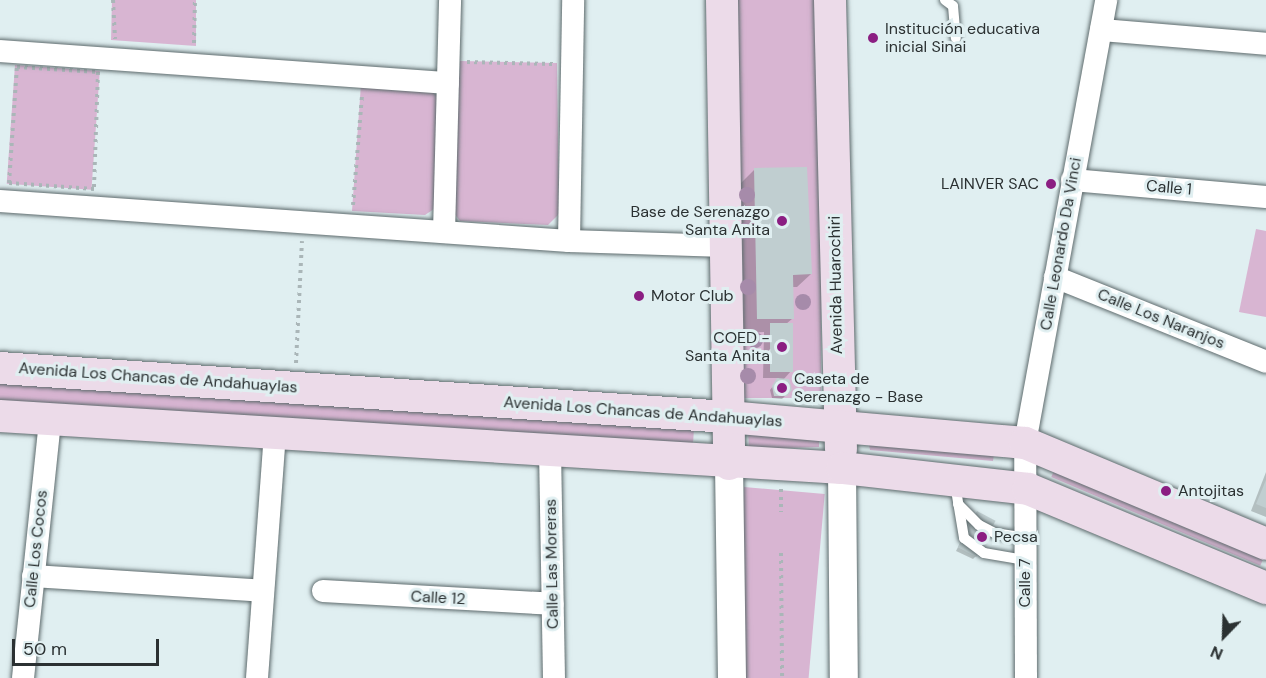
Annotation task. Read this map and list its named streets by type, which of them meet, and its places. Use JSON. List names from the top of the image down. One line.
{"streets":{"main road":["Avenida Huarochiri","Avenida Los Chancas de Andahuaylas"],"street":["Calle 1","Calle Leonardo Da Vinci","Calle Los Naranjos","Calle Los Cocos","Calle Las Moreras","Calle 7","Calle 12"]},"crossings":[["Calle 1","Calle Leonardo Da Vinci"],["Calle Leonardo Da Vinci","Calle Los Naranjos"],["Calle Leonardo Da Vinci","Avenida Los Chancas de Andahuaylas"],["Calle Leonardo Da Vinci","Calle 7"],["Avenida Huarochiri","Avenida Los Chancas de Andahuaylas"],["Calle Las Moreras","Calle 12"]],"places":["Institución educativa inicial Sinai","LAINVER SAC","Base de Serenazgo Santa Anita","Motor Club","COED - Santa Anita","Caseta de Serenazgo - Base","Antojitas","Pecsa"],"scale_bar":"50 m","north":"bottom left"}
